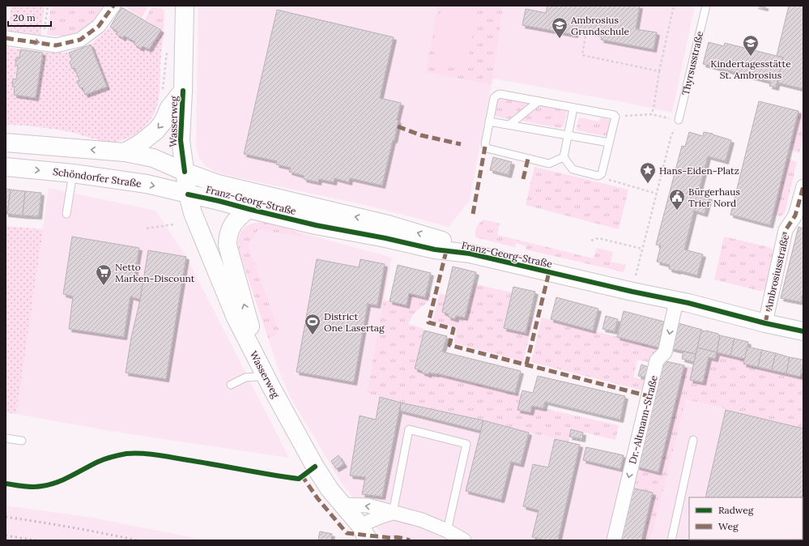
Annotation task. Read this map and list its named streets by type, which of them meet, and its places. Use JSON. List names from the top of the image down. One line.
{"streets":{"main road":["Wasserweg","Schöndorfer Straße","Franz-Georg-Straße"],"street":["Ambrosiusstraße","Dr.-Altmann-Straße"],"lane":["Thyrsusstraße"]},"crossings":[["Wasserweg","Schöndorfer Straße"],["Wasserweg","Franz-Georg-Straße"],["Schöndorfer Straße","Franz-Georg-Straße"],["Franz-Georg-Straße","Ambrosiusstraße"],["Franz-Georg-Straße","Dr.-Altmann-Straße"]],"one_way":["Dr.-Altmann-Straße"],"places":{"school or university":["Ambrosius Grundschule","Kindertagesstätte St. Ambrosius"],"place":["Hans-Eiden-Platz"],"public building":["Bürgerhaus Trier Nord"],"supermarket":["Netto Marken-Discount"],"sports":["District One Lasertag"]},"legend":["Radweg","Weg"],"scale_bar":"20 m"}
